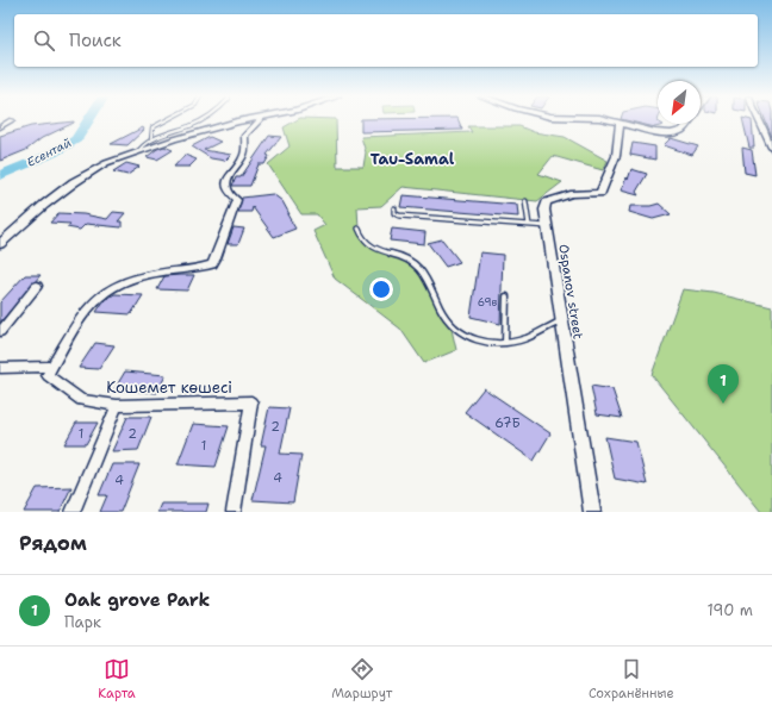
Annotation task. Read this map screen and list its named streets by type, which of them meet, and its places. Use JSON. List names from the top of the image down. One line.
{"streets":{"street":["Ospanov street","Кошемет көшесі"]},"districts":["Tau-Samal"],"water":["Есентай"],"house_numbers":["69в","67Б","2","1","2","1","4","4"],"north":"bottom left","page":{"search":"Поиск","pins":"1","heading":"Рядом","list":[{"mark":"1","name":"Oak grove Park","note":"Парк","value":"190 m"}],"nav":["Карта","Маршрут","Сохранённые"]}}
